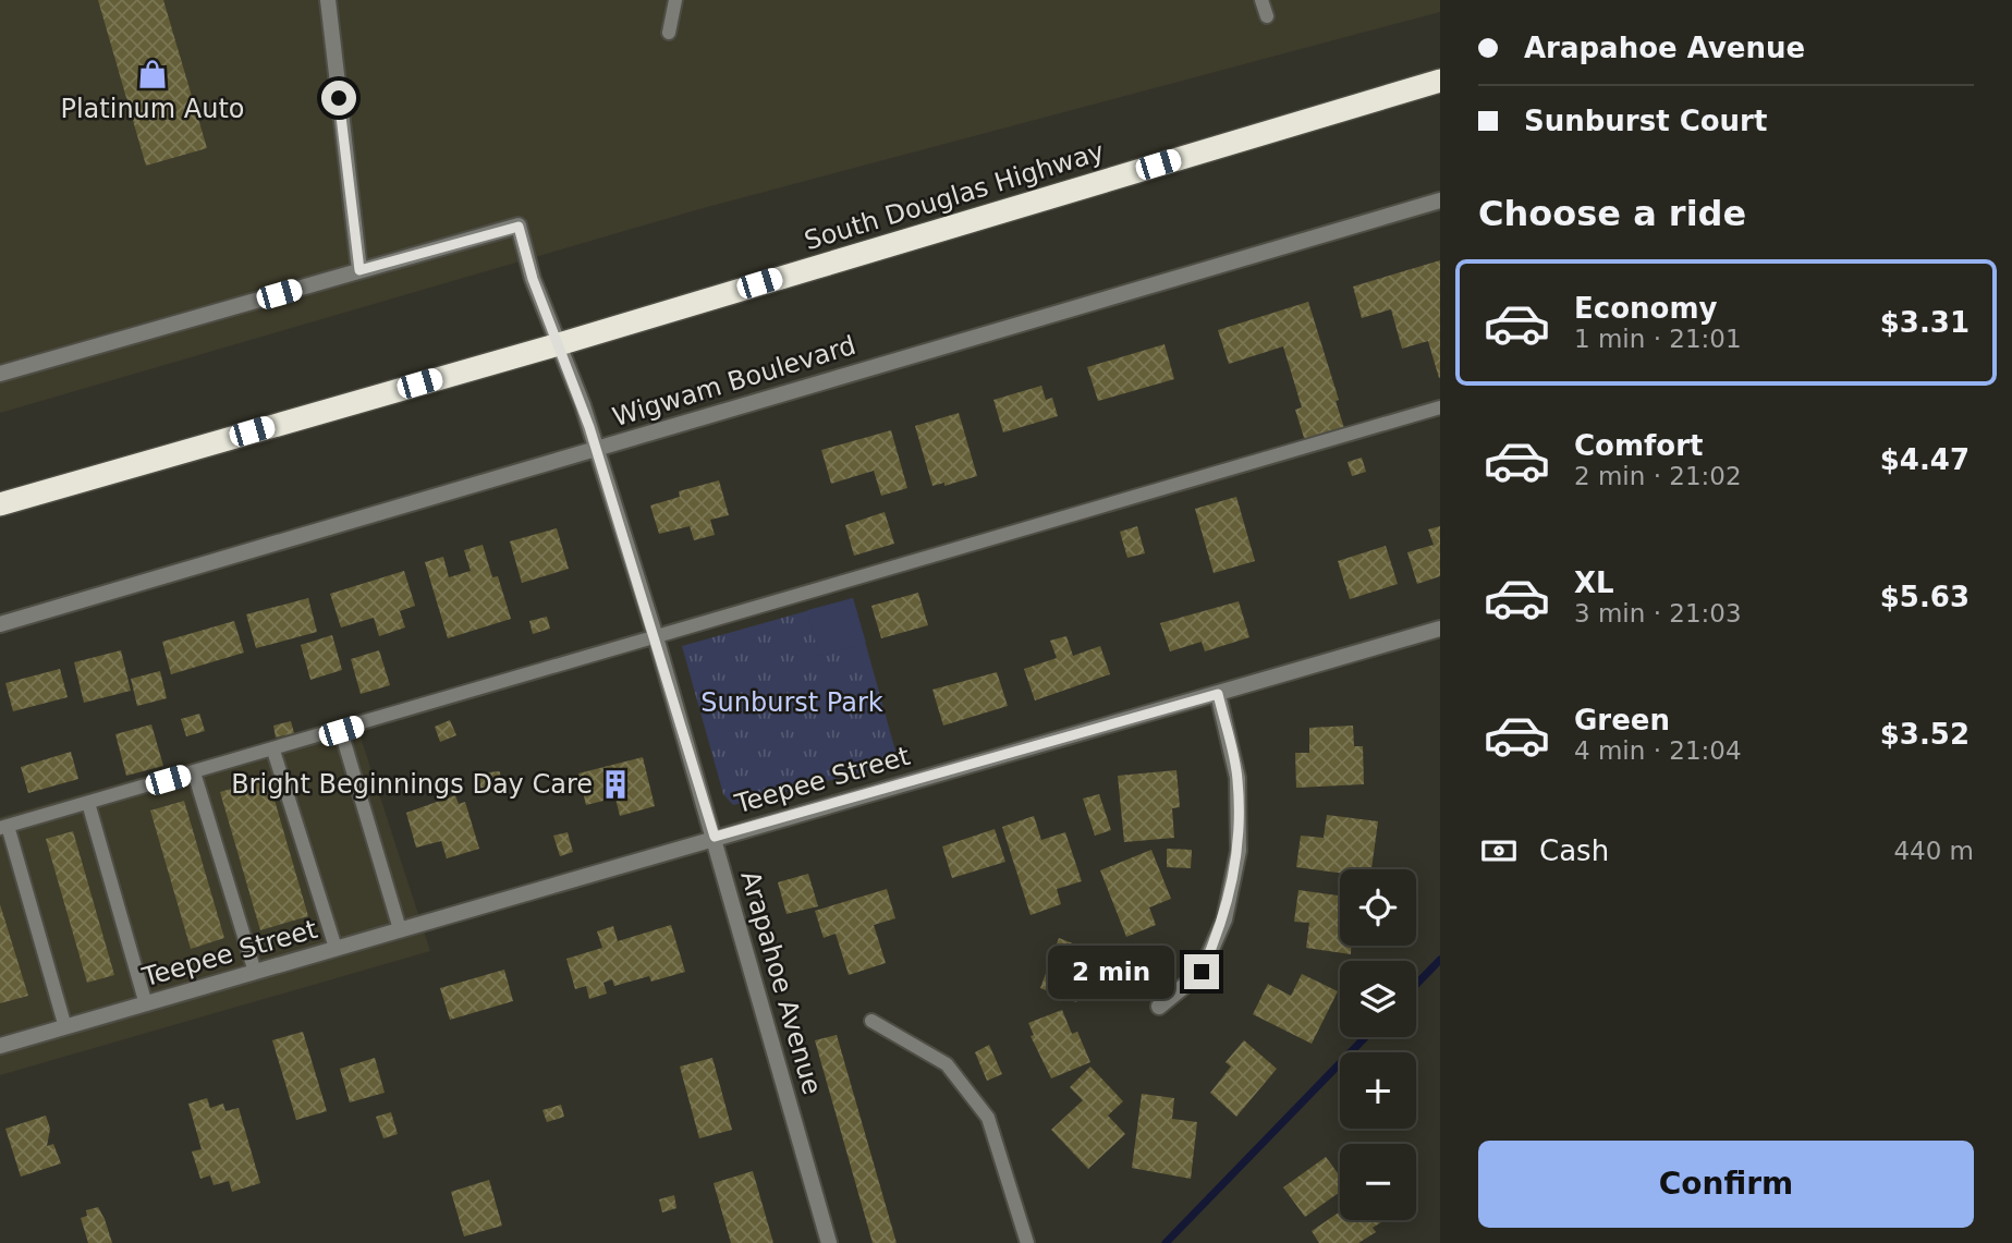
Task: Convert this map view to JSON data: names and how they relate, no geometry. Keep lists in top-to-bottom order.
{
  "streets": {
    "highway": ["South Douglas Highway"],
    "street": ["Wigwam Boulevard", "Teepee Street", "Arapahoe Avenue"]
  },
  "crossings": [
    ["South Douglas Highway", "Arapahoe Avenue"],
    ["Wigwam Boulevard", "Arapahoe Avenue"],
    ["Teepee Street", "Arapahoe Avenue"]
  ],
  "parks": ["Sunburst Park"],
  "places": {
    "shop": ["Platinum Auto"],
    "building": ["Bright Beginnings Day Care"]
  },
  "page": {
    "banner": ["Arapahoe Avenue", "Sunburst Court"],
    "heading": "Choose a ride",
    "list": [
      {
        "name": "Economy",
        "note": "1 min · 21:01",
        "value": "$3.31"
      },
      {
        "name": "Comfort",
        "note": "2 min · 21:02",
        "value": "$4.47"
      },
      {
        "name": "XL",
        "note": "3 min · 21:03",
        "value": "$5.63"
      },
      {
        "name": "Green",
        "note": "4 min · 21:04",
        "value": "$3.52"
      }
    ],
    "pay": ["Cash", "440 m"],
    "map_buttons": ["+", "−"],
    "bubble": "2 min",
    "buttons": "Confirm"
  }
}
